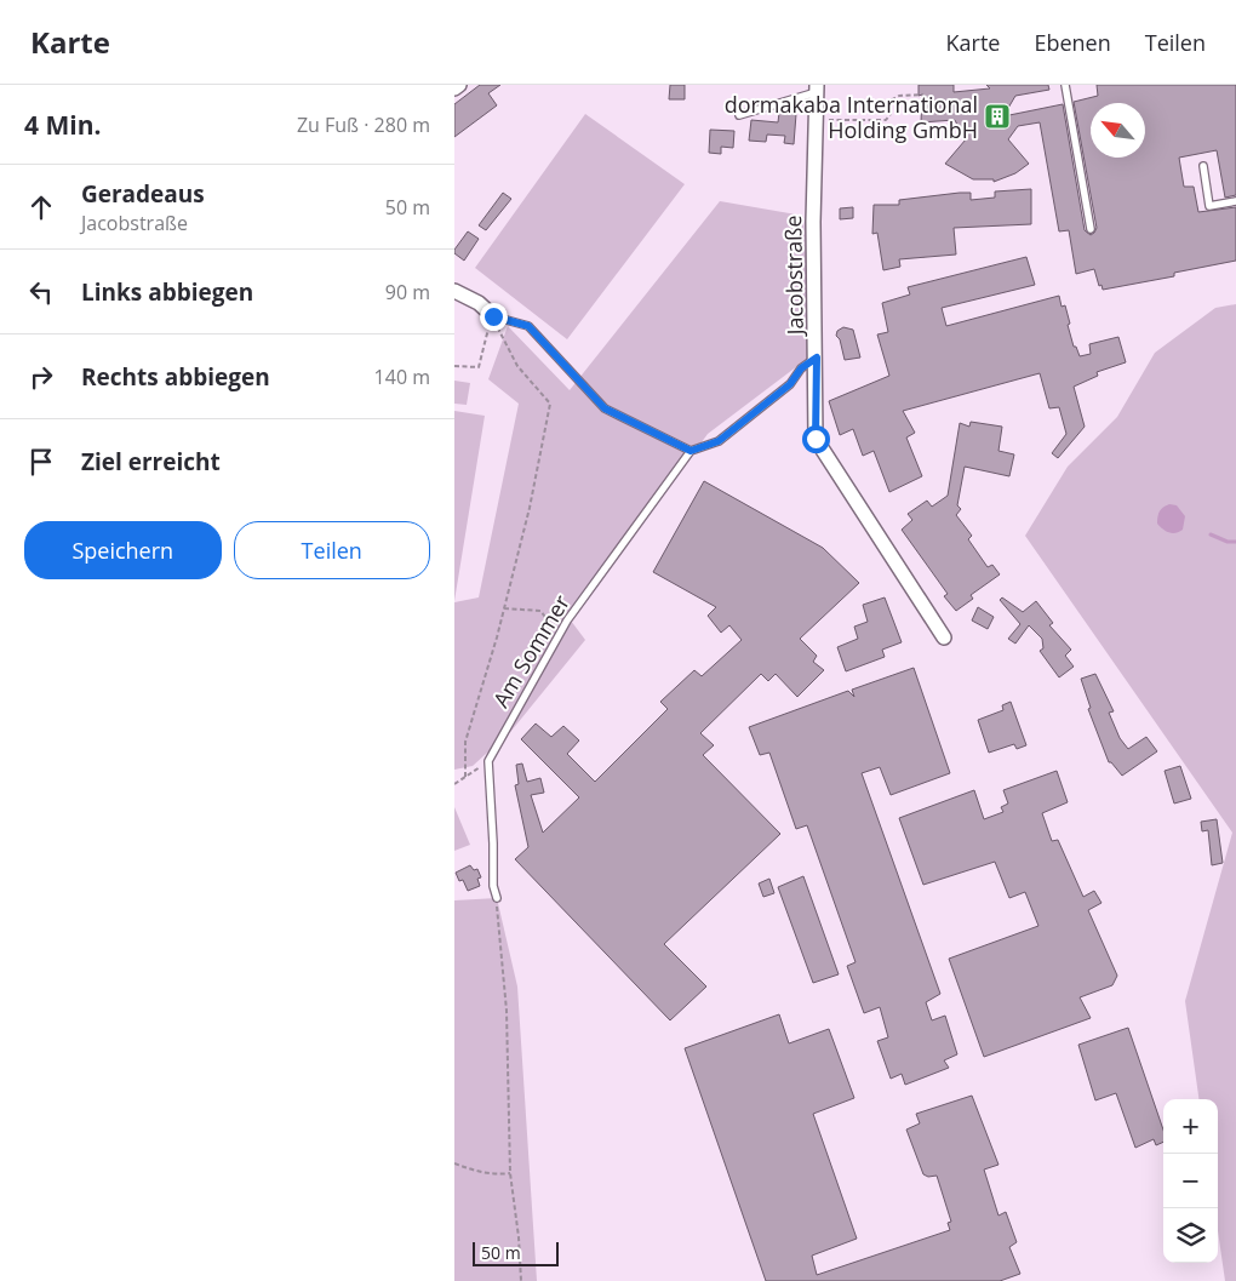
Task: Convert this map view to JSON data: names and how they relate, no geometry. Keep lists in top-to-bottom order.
{
  "streets": {
    "street": ["Jacobstraße"],
    "lane": ["Am Sommer"]
  },
  "places": {
    "building": ["dormakaba International Holding GmbH"]
  },
  "scale_bar": "50 m",
  "north": "top left",
  "page": {
    "header": "Karte",
    "nav": ["Karte", "Ebenen", "Teilen"],
    "heading": ["4 Min.", "Zu Fuß · 280 m"],
    "list": [
      ["Geradeaus", "Jacobstraße", "50 m"],
      ["Links abbiegen", "90 m"],
      ["Rechts abbiegen", "140 m"],
      "Ziel erreicht"
    ],
    "buttons": ["Speichern", "Teilen"],
    "map_buttons": ["+", "−"],
    "scale": "50 m"
  }
}
